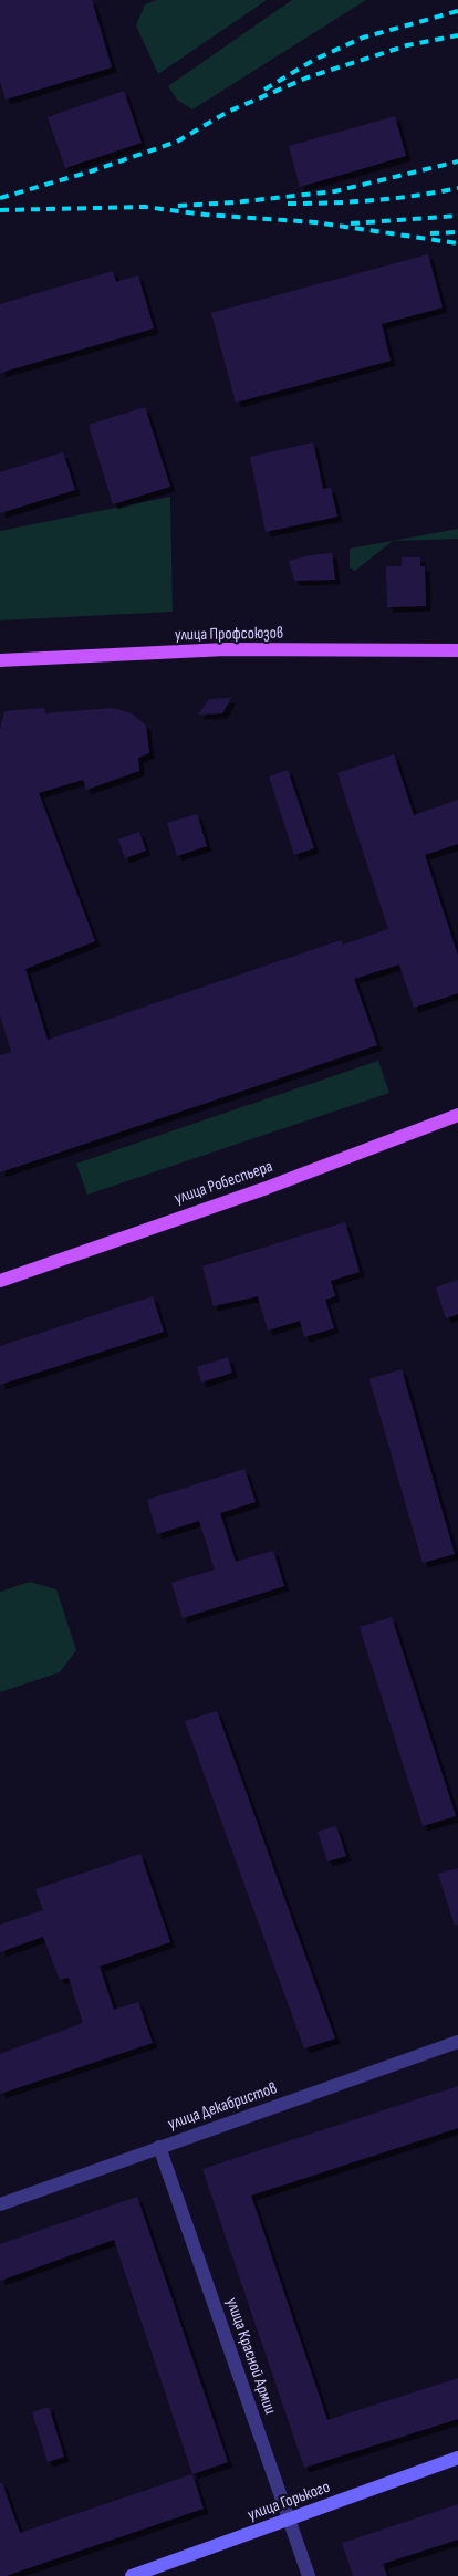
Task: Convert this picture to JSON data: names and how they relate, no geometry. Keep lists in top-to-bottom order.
{
  "streets": {
    "main road": ["улица Профсоюзов", "улица Робеспьера", "улица Горького"],
    "street": ["улица Декабристов", "улица Красной Армии"]
  },
  "crossings": [
    ["улица Декабристов", "улица Красной Армии"],
    ["улица Красной Армии", "улица Горького"]
  ]
}
